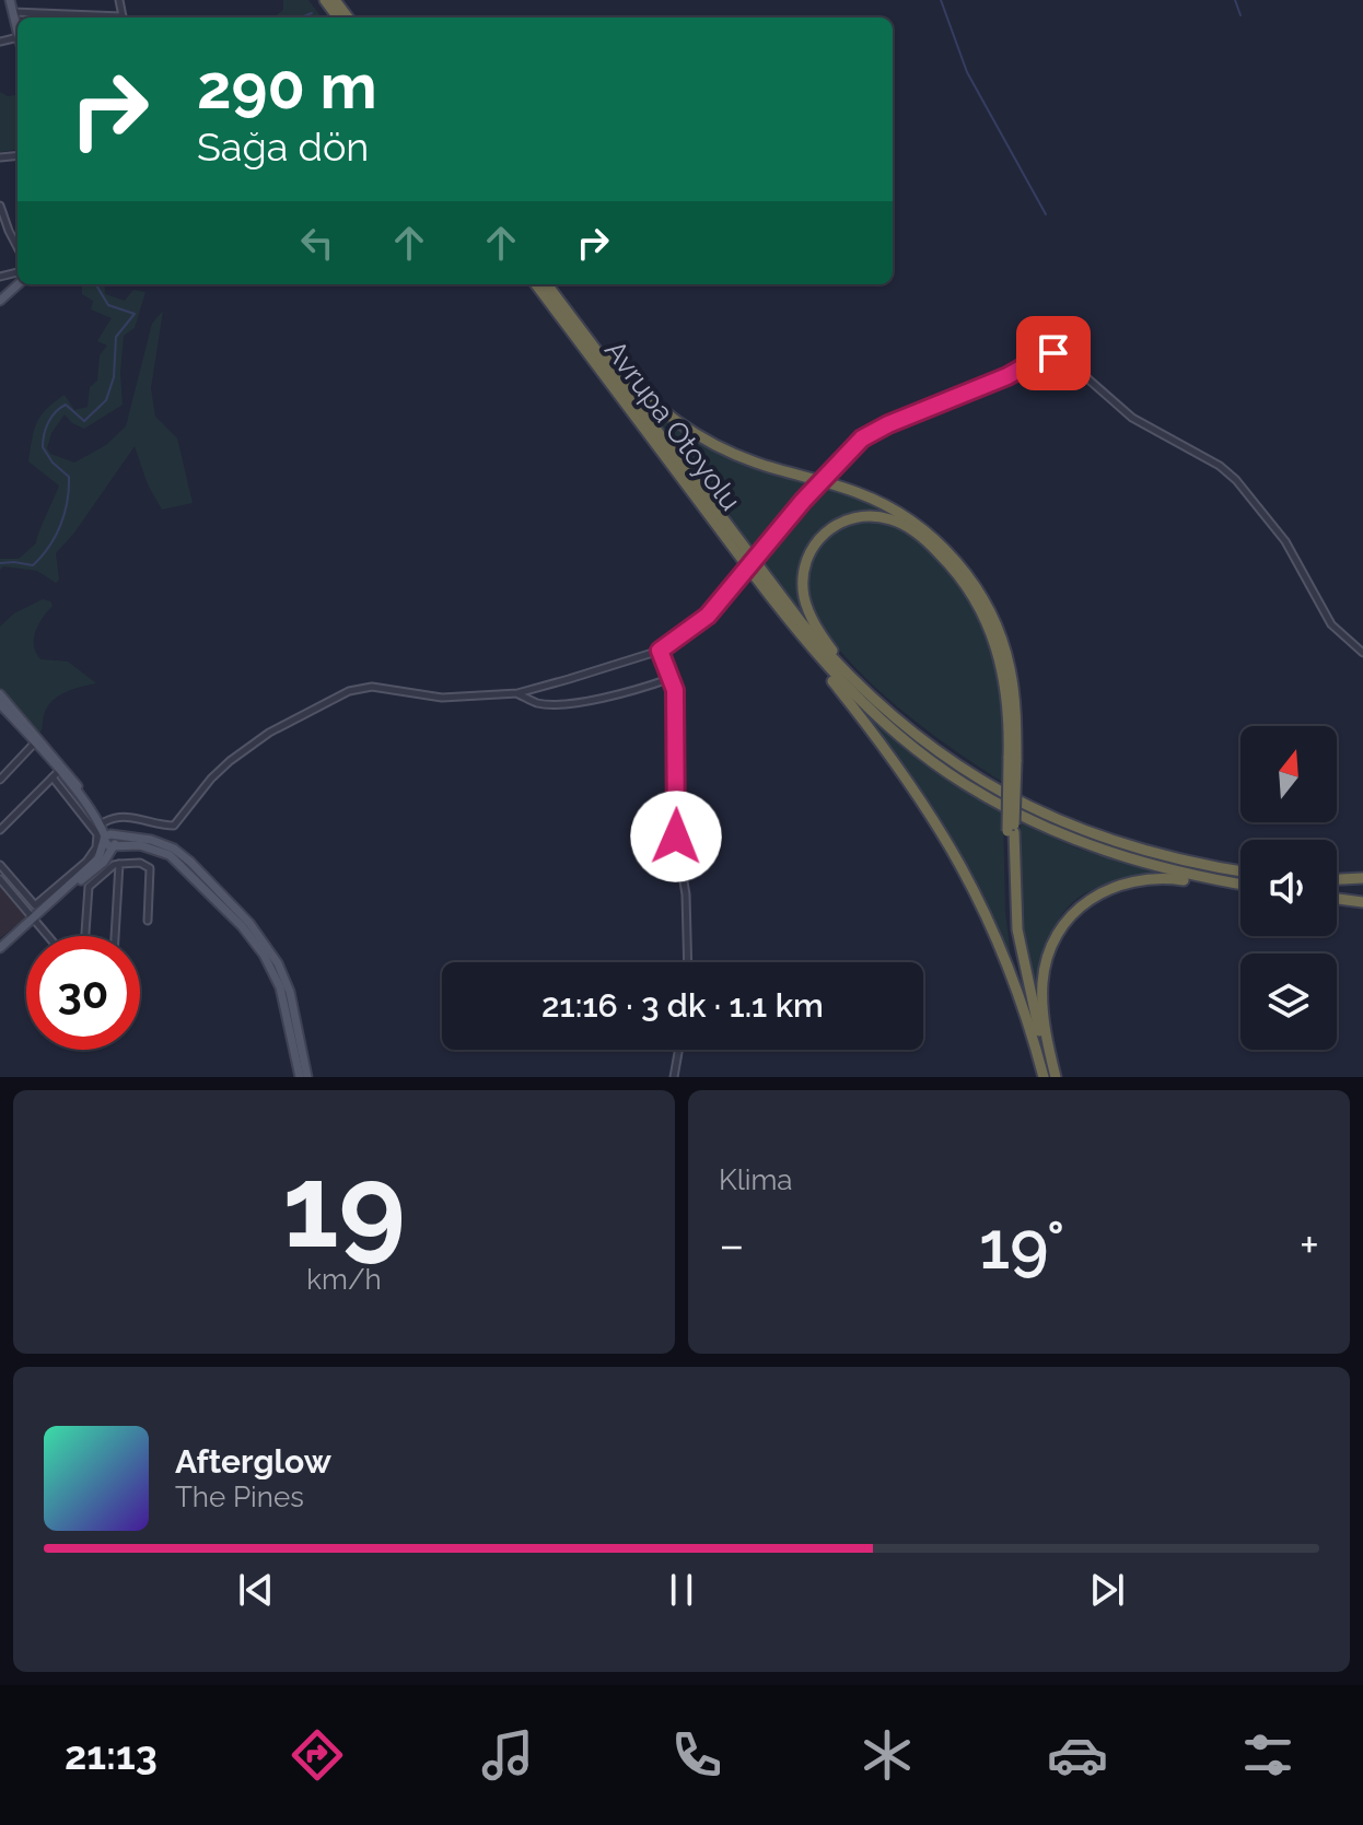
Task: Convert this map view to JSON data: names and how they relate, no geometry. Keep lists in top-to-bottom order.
{
  "streets": {
    "highway": ["Avrupa Otoyolu"]
  },
  "north": "top",
  "page": {
    "turn": ["290 m", "Sağa dön"],
    "limit": "30",
    "trip": "21:16 · 3 dk · 1.1 km",
    "tile": [
      ["19", "km/h"],
      "Klima"
    ],
    "heat": ["−", "19°", "+"],
    "song": ["Afterglow", "The Pines"],
    "tabs": "21:13"
  }
}
